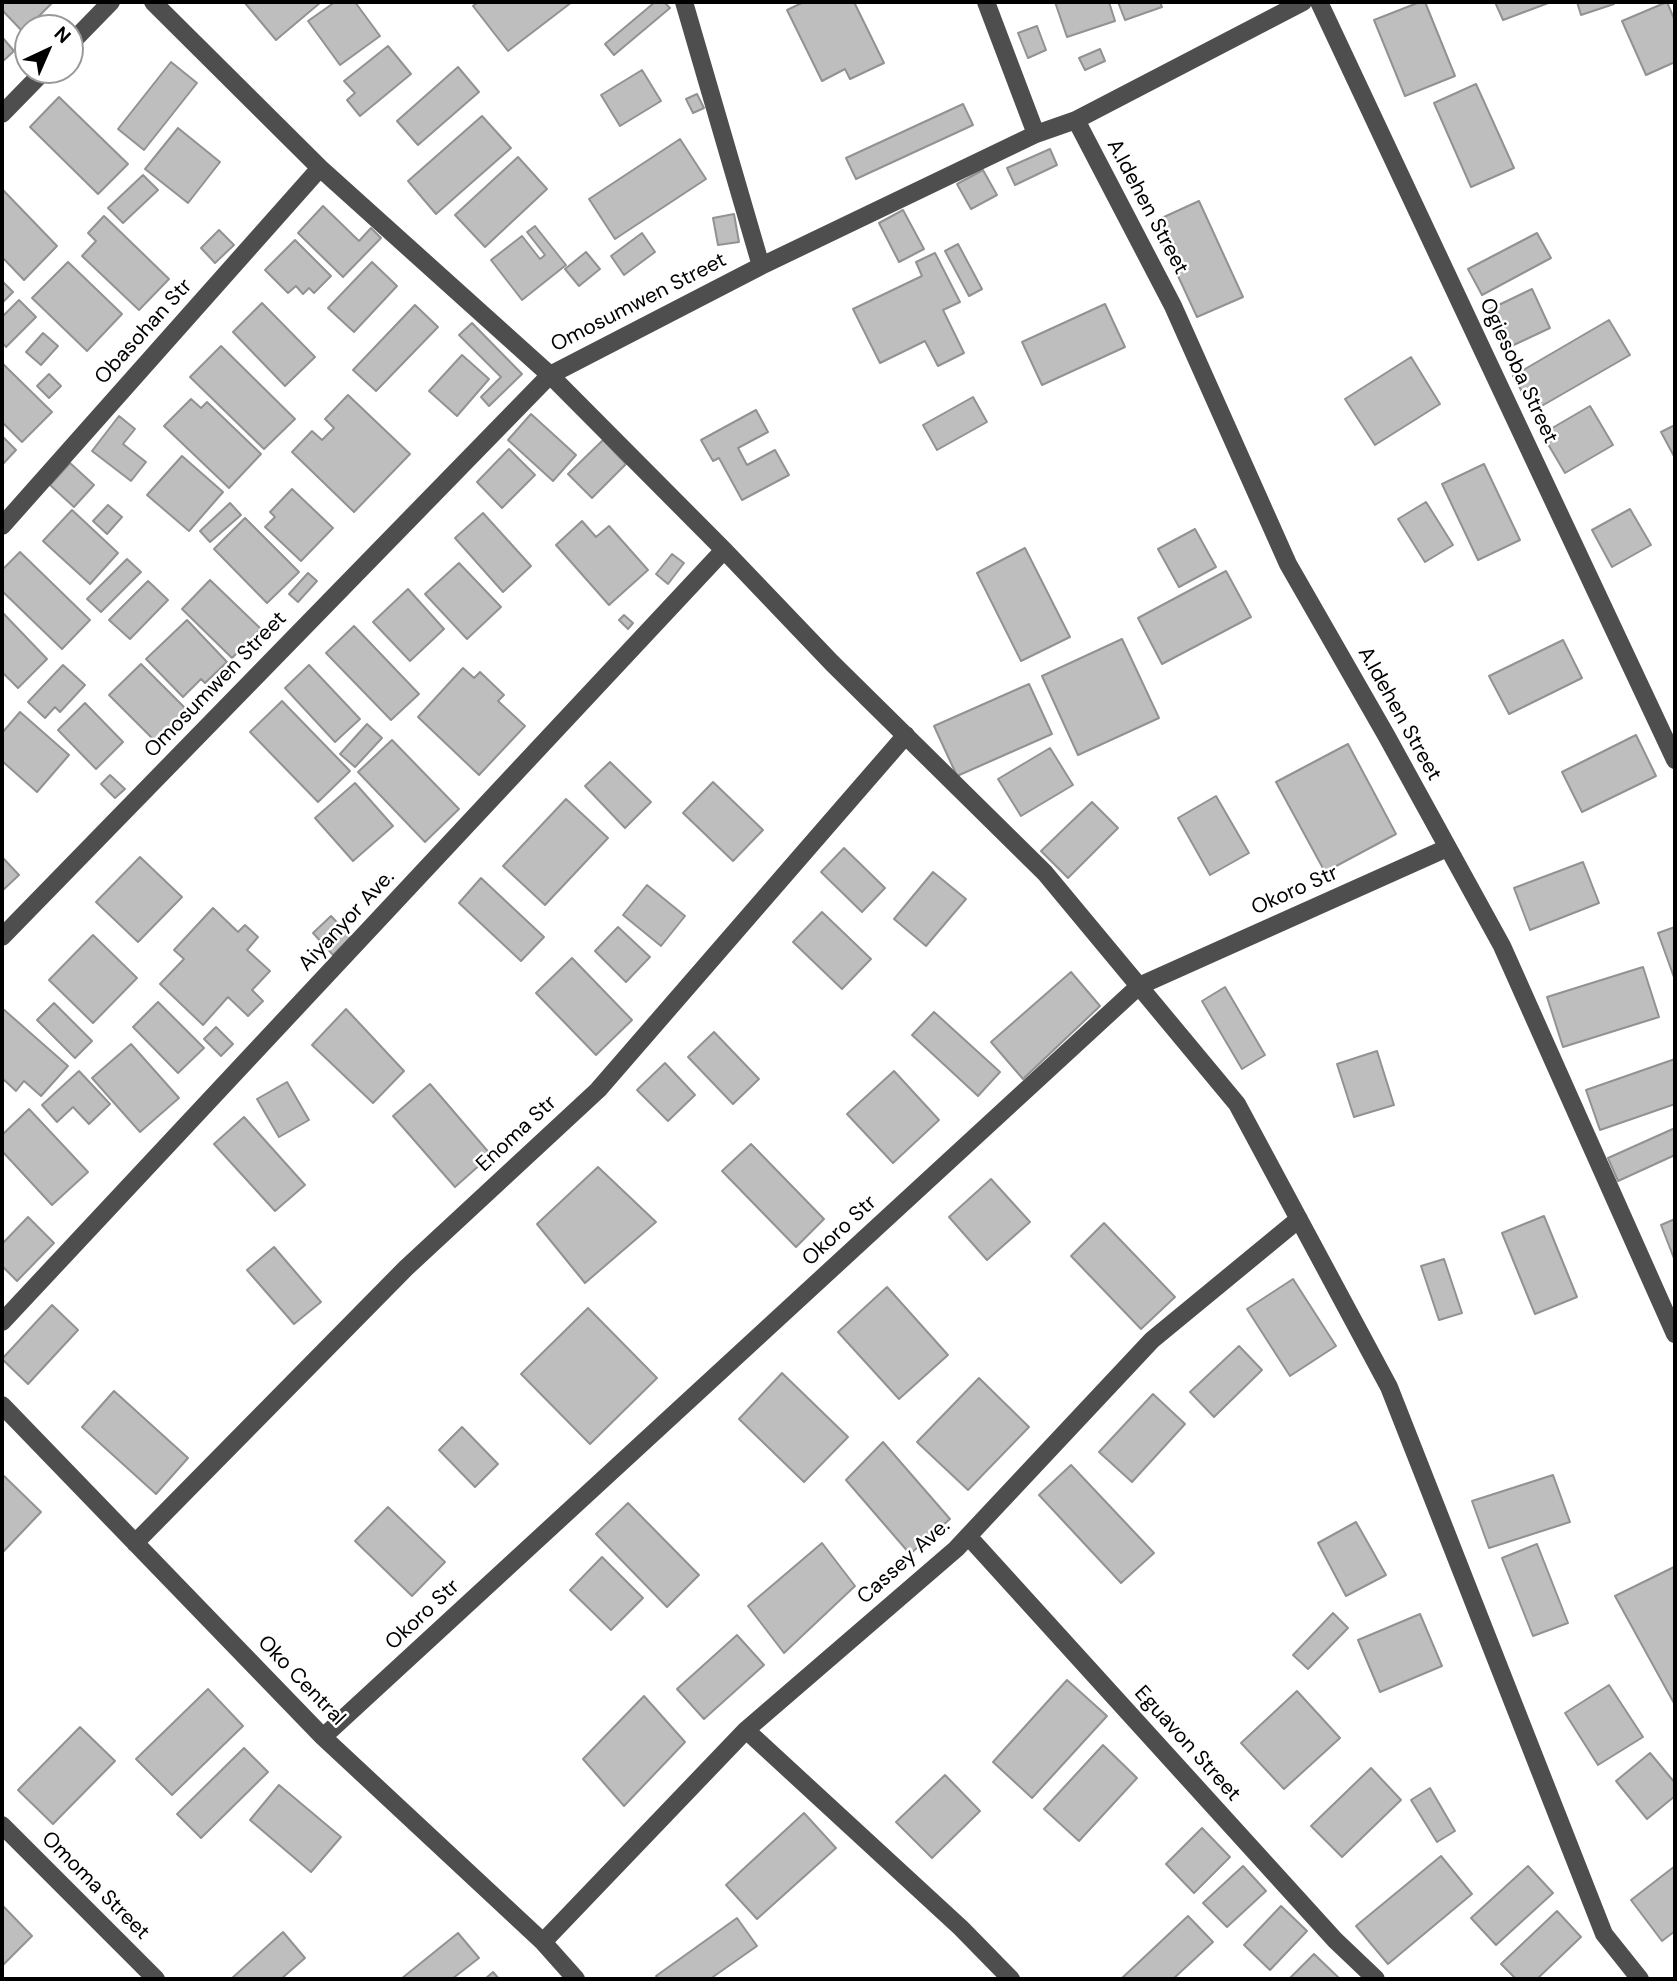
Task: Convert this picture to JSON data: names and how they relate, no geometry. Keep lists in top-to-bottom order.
{
  "streets": {
    "street": [
      "A.Idehen Street",
      "Omosumwen Street",
      "Obasohan Str",
      "Ogiesoba Street",
      "Okoro Str",
      "Aiyanyor Ave.",
      "Enoma Str",
      "Cassey Ave.",
      "Oko Central",
      "Eguavon Street",
      "Omoma Street"
    ]
  },
  "crossings": [
    ["A.Idehen Street", "Omosumwen Street"],
    ["A.Idehen Street", "Okoro Str"],
    ["Okoro Str", "Oko Central"],
    ["Enoma Str", "Oko Central"],
    ["Cassey Ave.", "Oko Central"],
    ["Cassey Ave.", "Eguavon Street"]
  ],
  "north": "top right"
}
